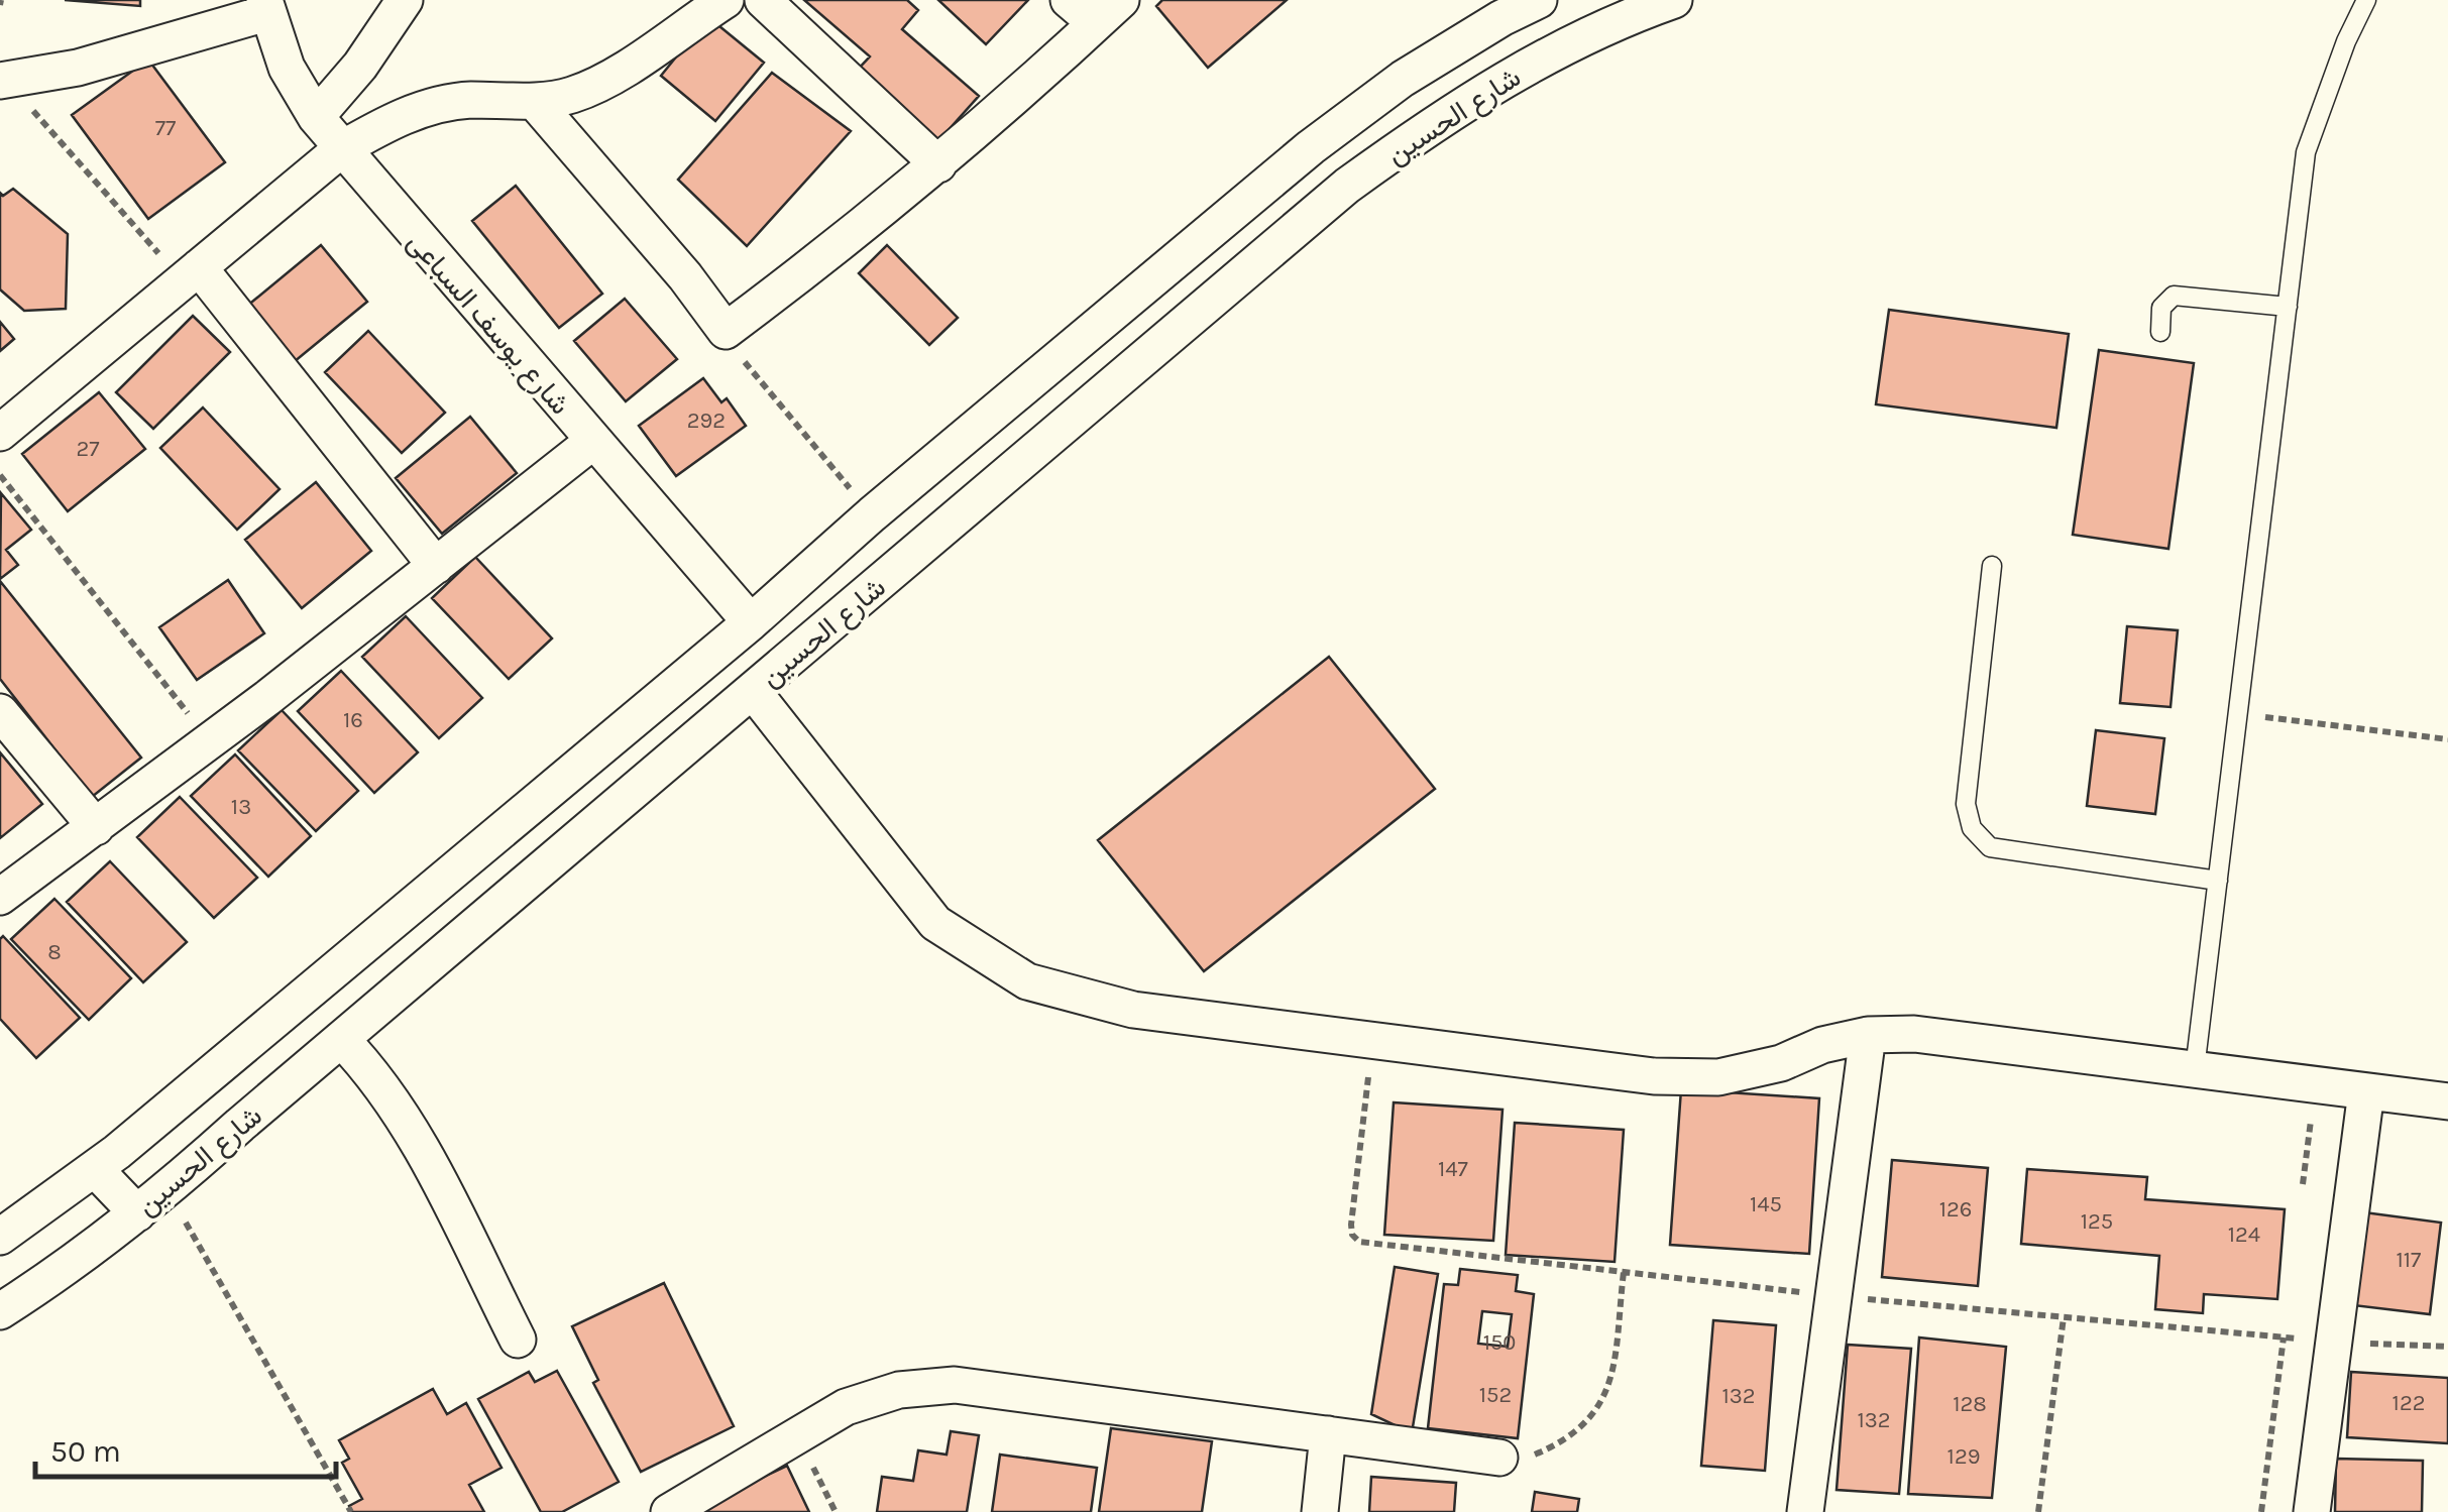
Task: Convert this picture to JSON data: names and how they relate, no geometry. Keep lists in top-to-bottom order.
{
  "streets": {
    "street": ["شارع الحسين", "شارع يوسف السباعى"]
  },
  "crossings": [
    ["شارع الحسين", "شارع يوسف السباعى"]
  ],
  "house_numbers": [
    "77",
    "292",
    "27",
    "16",
    "13",
    "8",
    "147",
    "145",
    "126",
    "125",
    "124",
    "117",
    "150",
    "152",
    "132",
    "122",
    "128",
    "132",
    "129"
  ],
  "scale_bar": "50 m"
}
